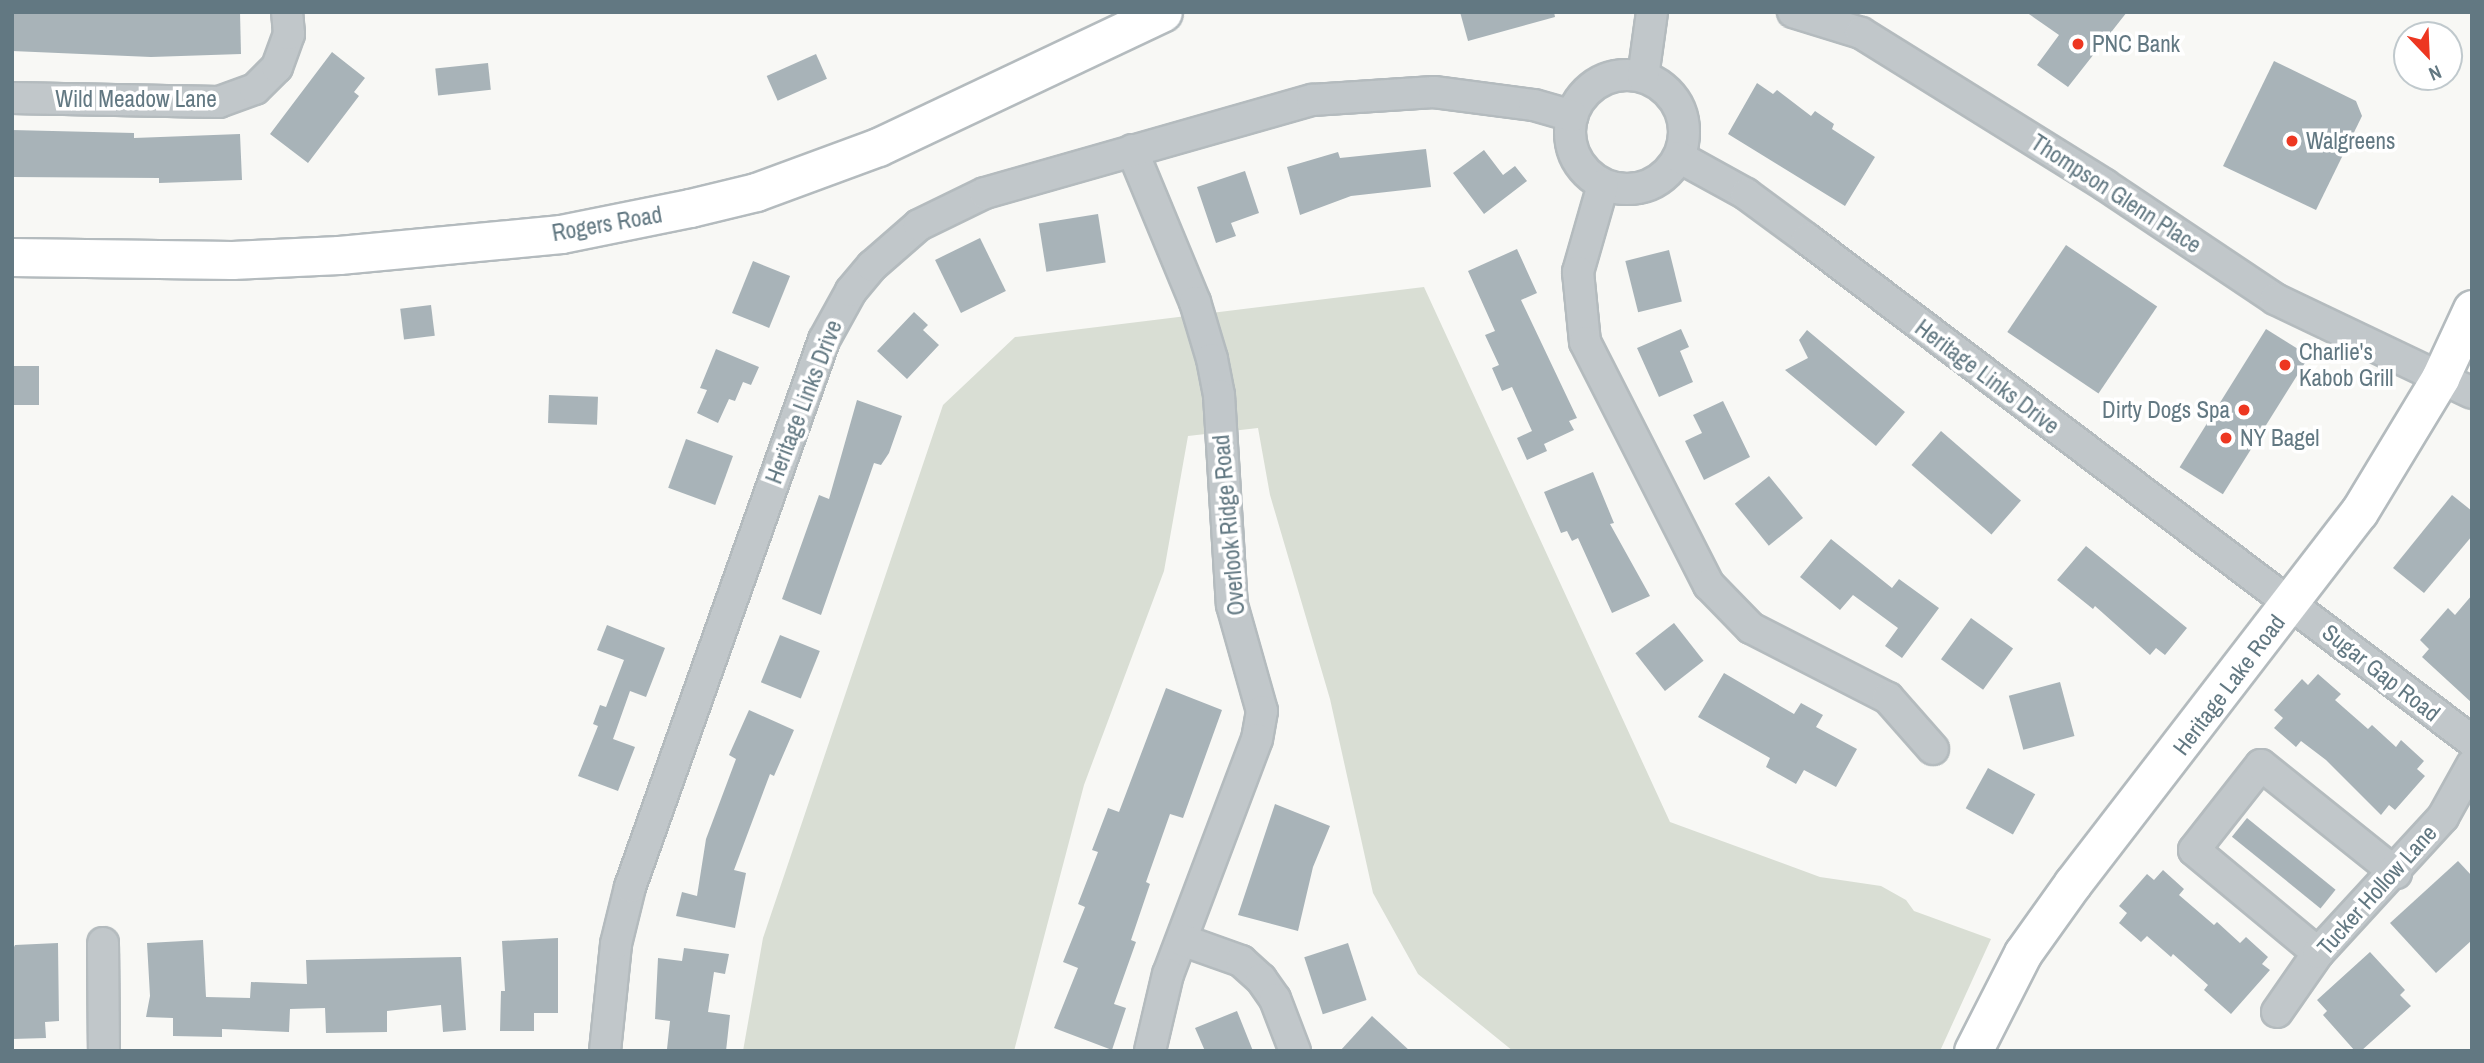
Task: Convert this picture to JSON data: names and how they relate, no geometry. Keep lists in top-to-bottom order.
{
  "streets": {
    "main road": ["Rogers Road", "Heritage Lake Road"],
    "street": [
      "Wild Meadow Lane",
      "Thompson Glenn Place",
      "Heritage Links Drive",
      "Overlook Ridge Road",
      "Sugar Gap Road",
      "Tucker Hollow Lane"
    ]
  },
  "crossings": [
    ["Thompson Glenn Place", "Heritage Lake Road"],
    ["Heritage Links Drive", "Overlook Ridge Road"],
    ["Heritage Links Drive", "Sugar Gap Road"],
    ["Heritage Links Drive", "Heritage Lake Road"],
    ["Sugar Gap Road", "Heritage Lake Road"]
  ],
  "places": [
    "PNC Bank",
    "Walgreens",
    "Charlie's Kabob Grill",
    "Dirty Dogs Spa",
    "NY Bagel"
  ],
  "north": "bottom right"
}
